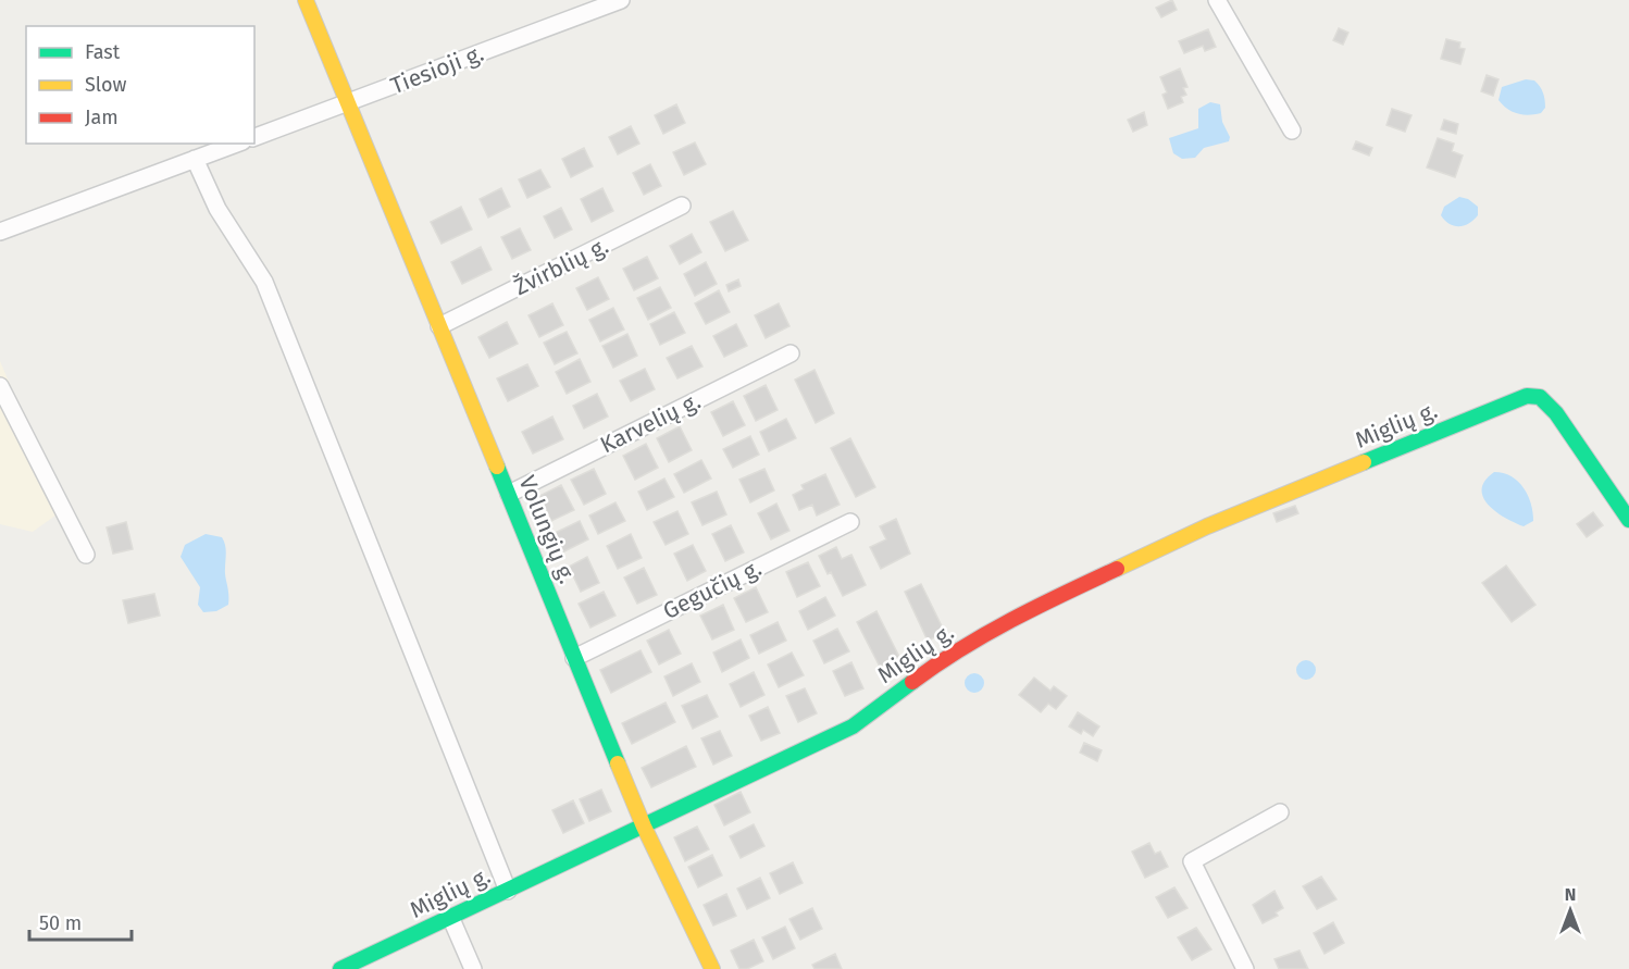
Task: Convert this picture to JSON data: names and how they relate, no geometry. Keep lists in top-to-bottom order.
{
  "streets": {
    "street": [
      "Tiesioji g.",
      "Žvirblių g.",
      "Karvelių g.",
      "Miglių g.",
      "Volungių g.",
      "Gegučių g."
    ]
  },
  "crossings": [
    ["Tiesioji g.", "Volungių g."],
    ["Žvirblių g.", "Volungių g."],
    ["Karvelių g.", "Volungių g."],
    ["Miglių g.", "Volungių g."],
    ["Volungių g.", "Gegučių g."]
  ],
  "legend": ["Fast", "Slow", "Jam"],
  "scale_bar": "50 m",
  "north": "top"
}
